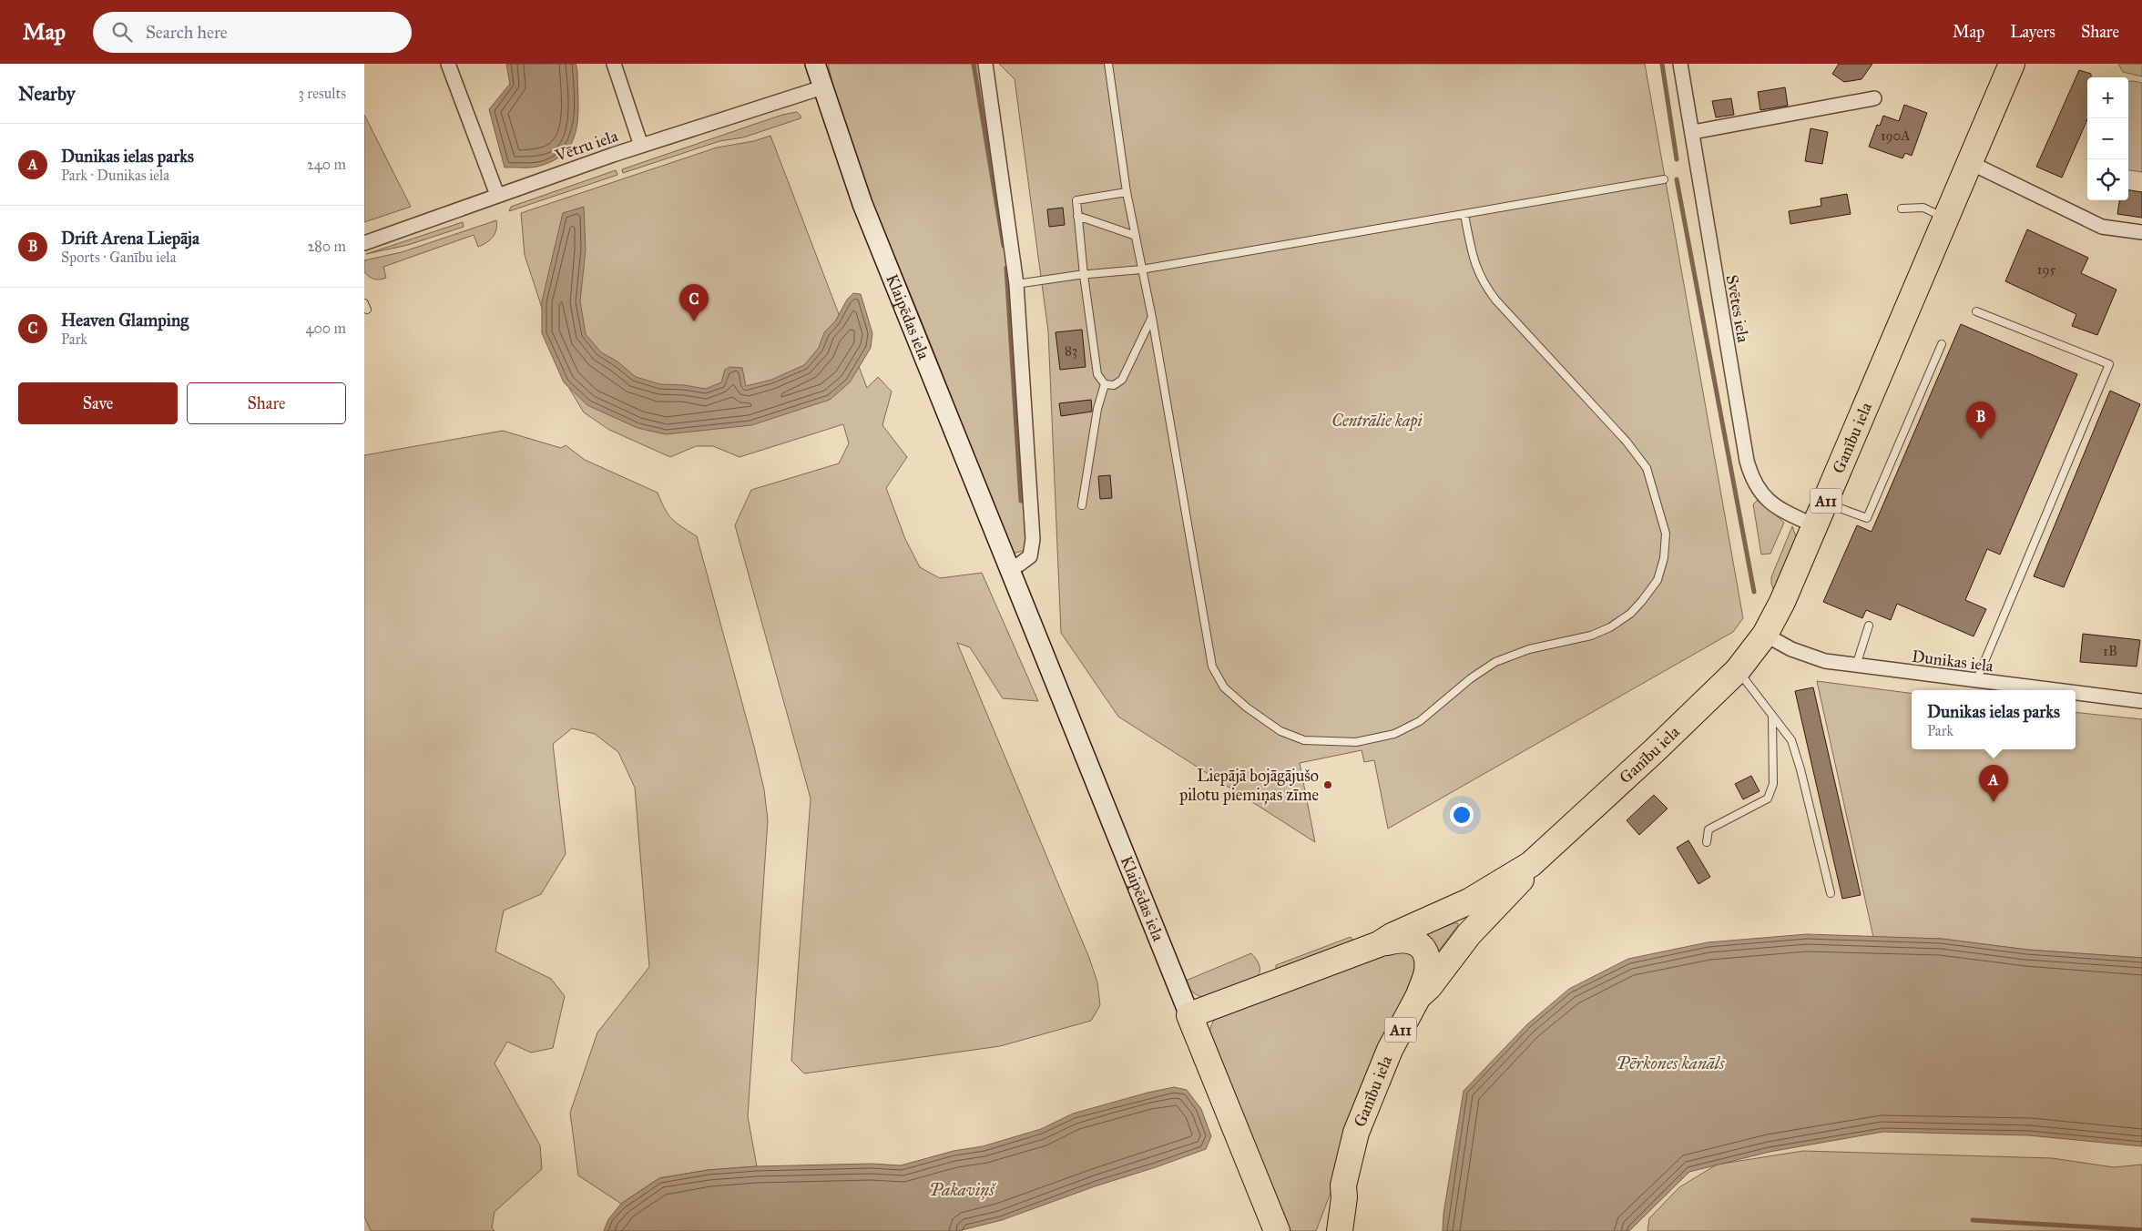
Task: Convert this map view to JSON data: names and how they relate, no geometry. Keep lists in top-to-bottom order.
{
  "streets": {
    "highway": ["Klaipēdas iela", "Ganību iela", "A11"],
    "street": ["Vētru iela", "Svētes iela", "Dunikas iela"]
  },
  "crossings": [
    ["Vētru iela", "Klaipēdas iela"],
    ["Svētes iela", "Ganību iela"],
    ["Klaipēdas iela", "Ganību iela"],
    ["Ganību iela", "Dunikas iela"]
  ],
  "water": ["Pērkones kanāls", "Pakaviņš"],
  "parks": ["Centrālie kapi"],
  "places": ["Liepājā bojāgājušo pilotu piemiņas zīme"],
  "house_numbers": [
    "190A",
    "195",
    "83",
    "1B"
  ],
  "page": {
    "header": "Map",
    "search": "Search here",
    "nav": ["Map", "Layers", "Share"],
    "heading": ["Nearby", "3 results"],
    "map_buttons": ["+", "−"],
    "list": [
      {
        "mark": "A",
        "name": "Dunikas ielas parks",
        "note": "Park · Dunikas iela",
        "value": "240 m"
      },
      {
        "mark": "B",
        "name": "Drift Arena Liepāja",
        "note": "Sports · Ganību iela",
        "value": "280 m"
      },
      {
        "mark": "C",
        "name": "Heaven Glamping",
        "note": "Park",
        "value": "400 m"
      }
    ],
    "pins": ["C", "B", "A"],
    "buttons": ["Save", "Share"],
    "popup": ["Dunikas ielas parks", "Park"]
  }
}
